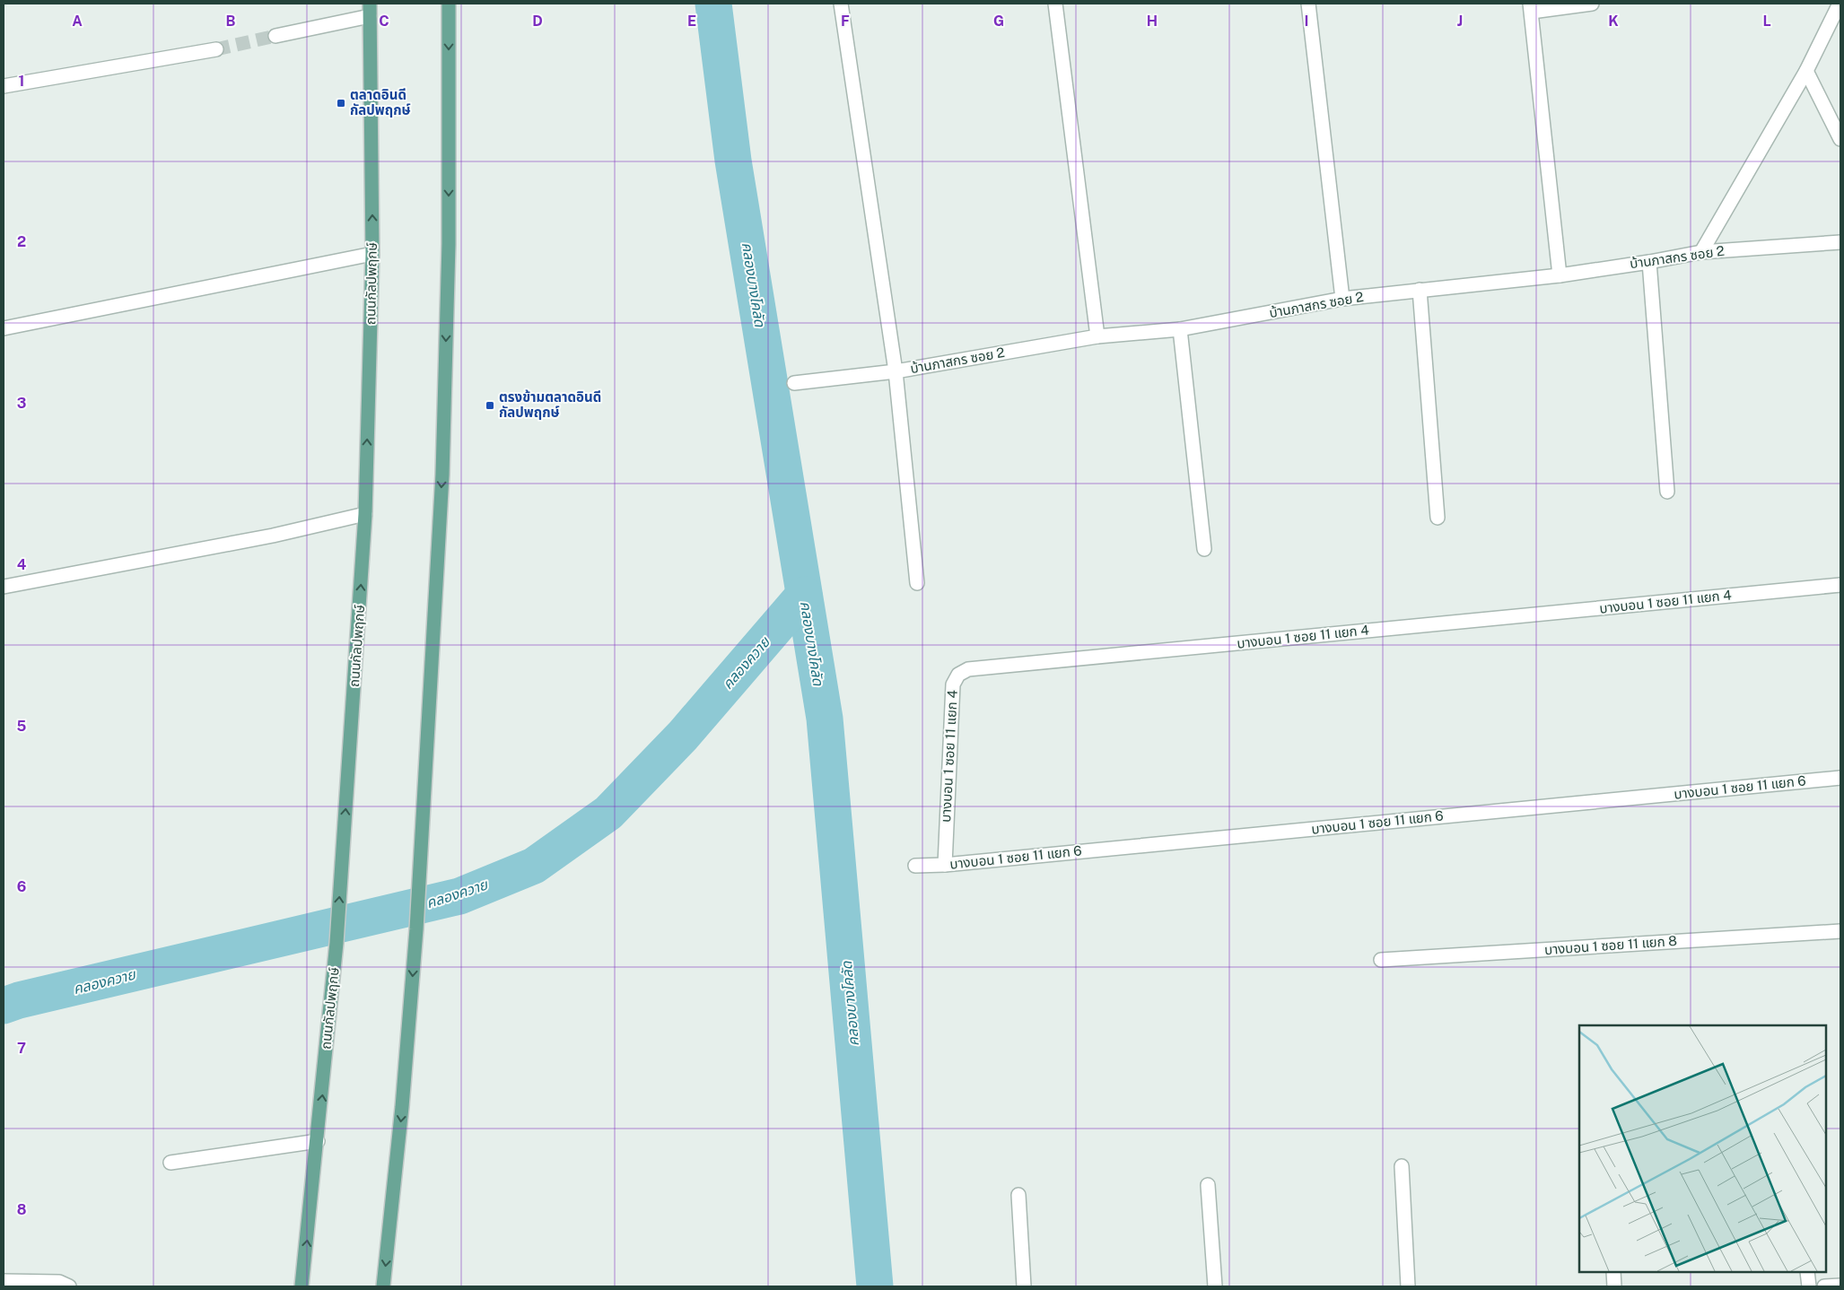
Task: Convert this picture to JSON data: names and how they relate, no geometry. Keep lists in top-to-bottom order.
{
  "streets": {
    "main road": ["ถนนกัลปพฤกษ์"],
    "street": [
      "บ้านภาสกร ซอย 2",
      "บางบอน 1 ซอย 11 แยก 4",
      "บางบอน 1 ซอย 11 แยก 6",
      "บางบอน 1 ซอย 11 แยก 8"
    ]
  },
  "crossings": [
    ["บางบอน 1 ซอย 11 แยก 4", "บางบอน 1 ซอย 11 แยก 6"]
  ],
  "water": ["คลองบางโคลัด", "คลองควาย"],
  "places": {
    "transit": ["ตลาดอินดี กัลปพฤกษ์", "ตรงข้ามตลาดอินดี กัลปพฤกษ์"]
  },
  "grid": {
    "columns": [
      "A",
      "B",
      "C",
      "D",
      "E",
      "F",
      "G",
      "H",
      "I",
      "J",
      "K",
      "L"
    ],
    "rows": [
      "1",
      "2",
      "3",
      "4",
      "5",
      "6",
      "7",
      "8"
    ]
  }
}
